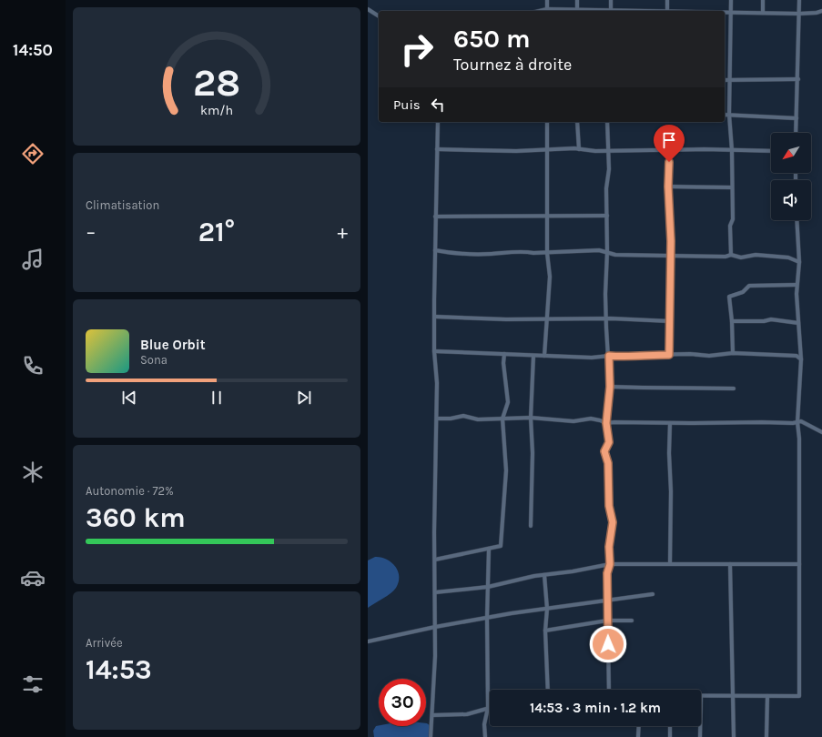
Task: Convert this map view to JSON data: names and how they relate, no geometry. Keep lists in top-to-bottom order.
{
  "north": "bottom left",
  "page": {
    "tabs": "14:50",
    "turn": ["650 m", "Tournez à droite"],
    "then": "Puis",
    "tile": [
      "Climatisation",
      ["Autonomie · 72%", "360 km"],
      ["Arrivée", "14:53"]
    ],
    "heat": ["−", "21°", "+"],
    "song": ["Blue Orbit", "Sona"],
    "limit": "30",
    "trip": "14:53 · 3 min · 1.2 km",
    "gauge": ["28", "km/h"]
  }
}
